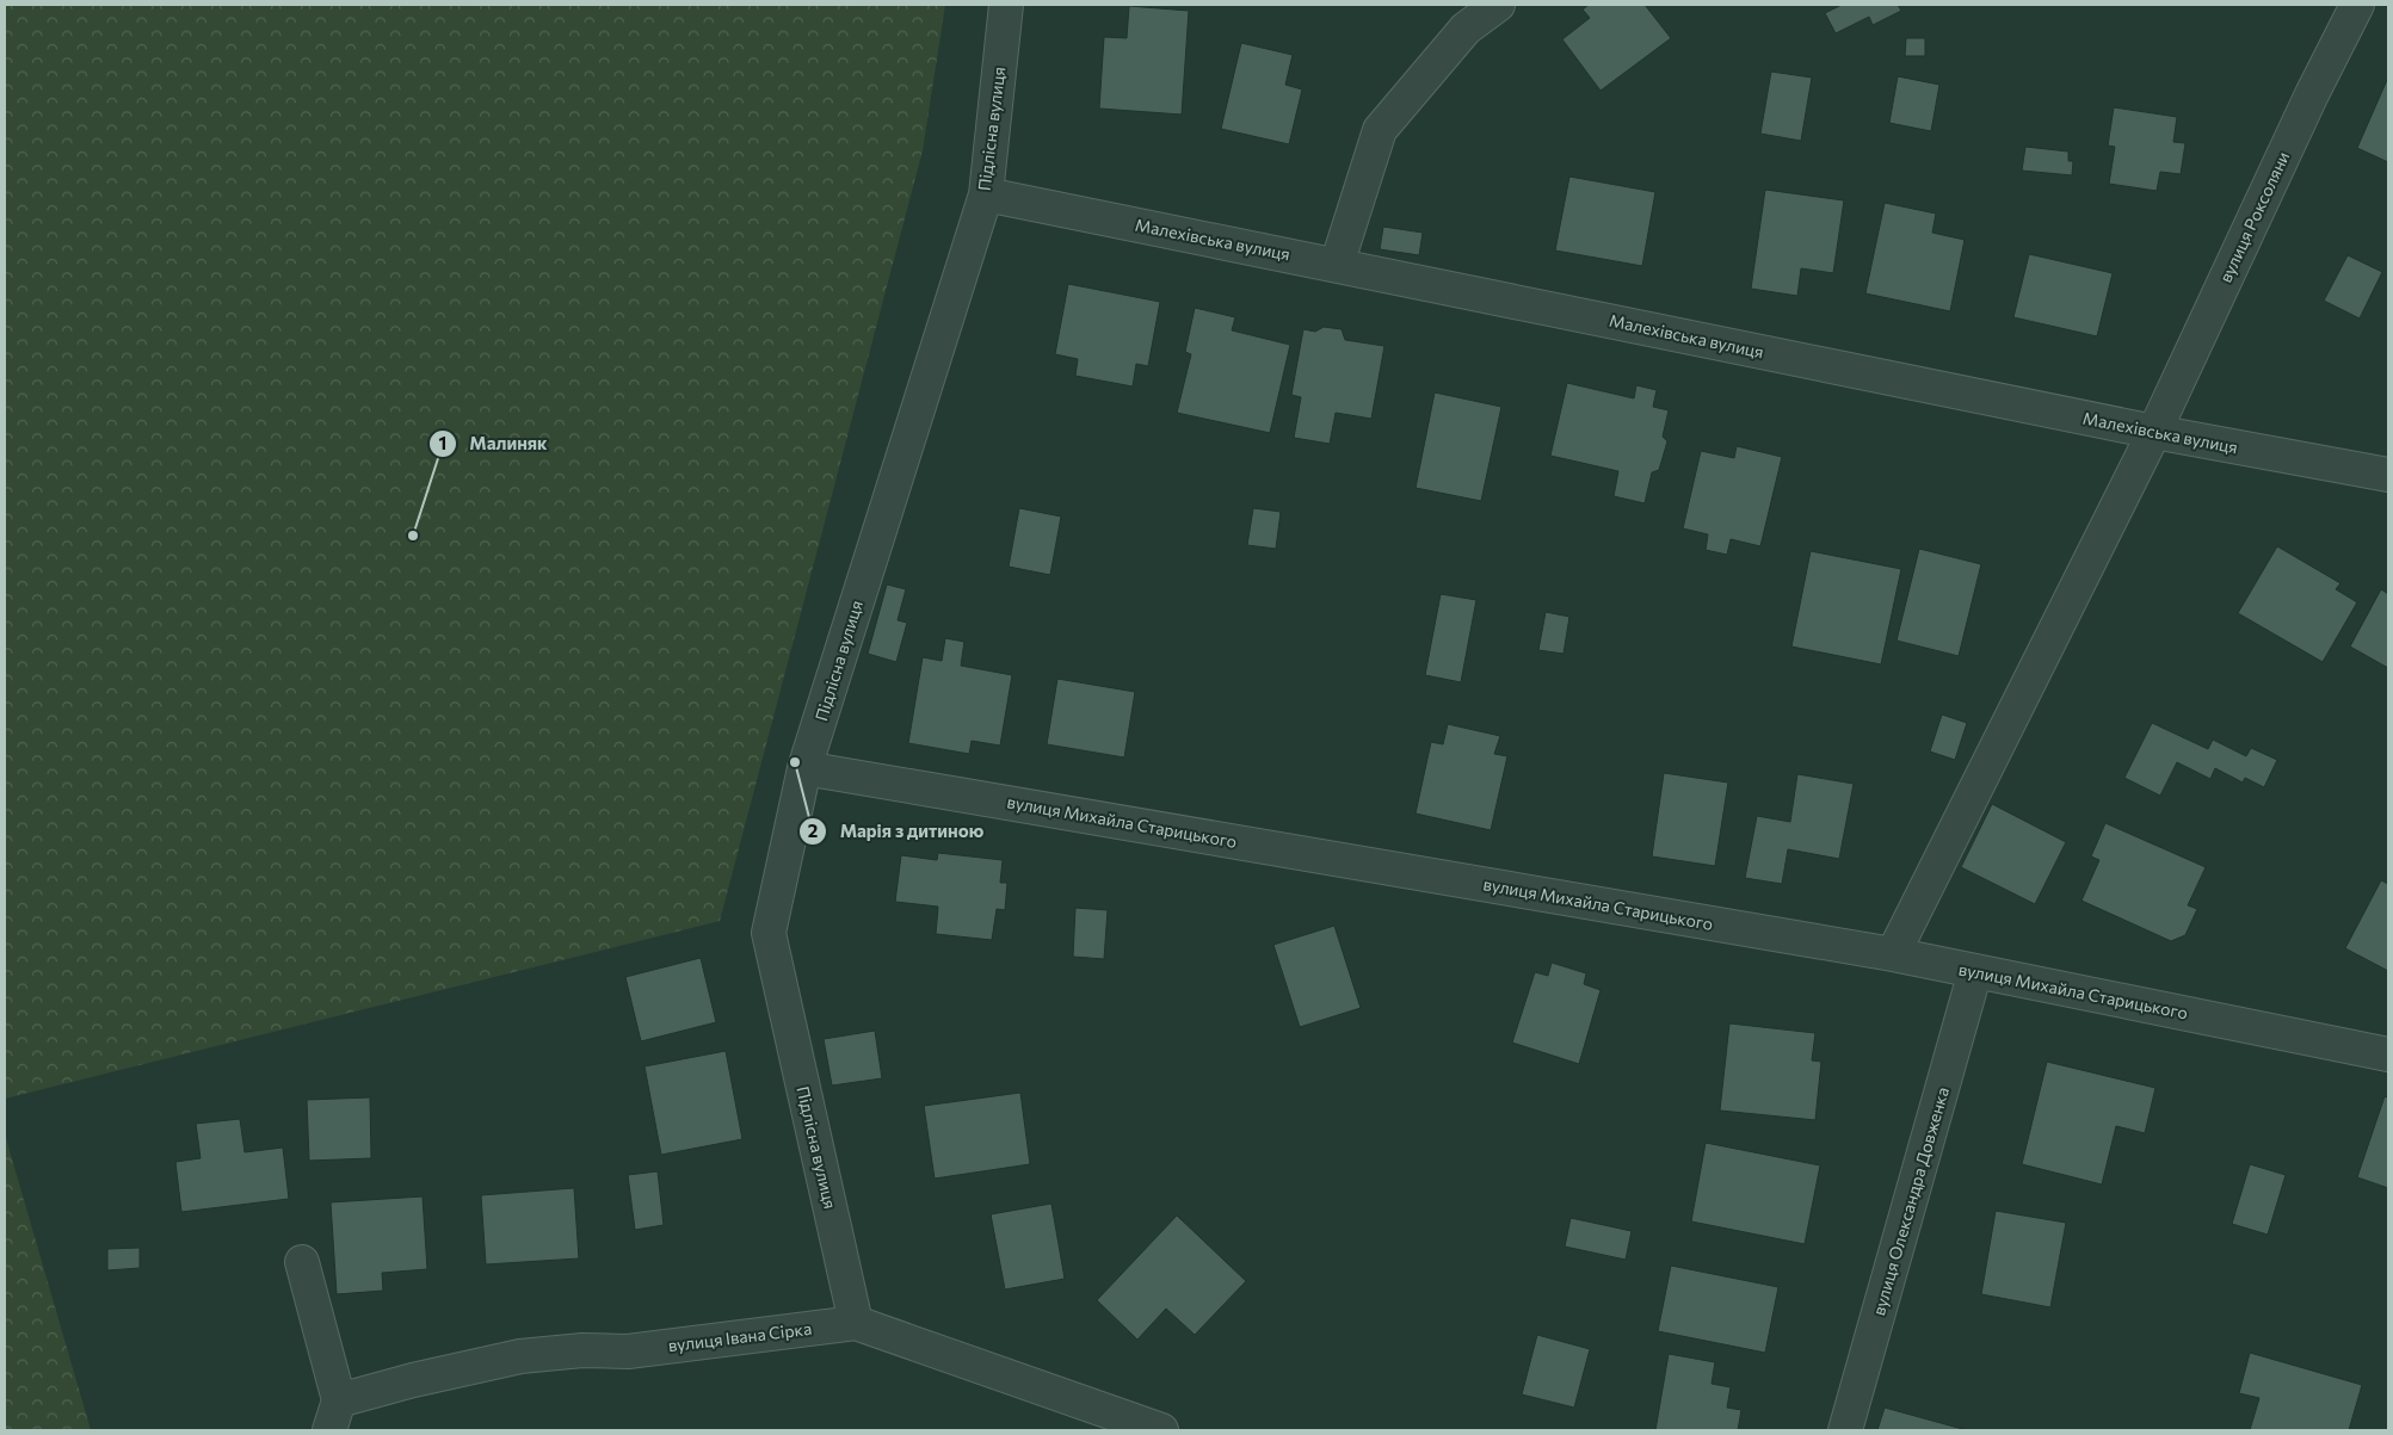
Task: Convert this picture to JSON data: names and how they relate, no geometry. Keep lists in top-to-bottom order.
{
  "streets": {
    "street": [
      "Підлісна вулиця",
      "вулиця Роксоляни",
      "Малехівська вулиця",
      "вулиця Михайла Старицького",
      "вулиця Олександра Довженка",
      "вулиця Івана Сірка"
    ]
  },
  "crossings": [
    ["Підлісна вулиця", "Малехівська вулиця"],
    ["Підлісна вулиця", "вулиця Михайла Старицького"],
    ["Підлісна вулиця", "вулиця Івана Сірка"],
    ["вулиця Роксоляни", "Малехівська вулиця"],
    ["вулиця Роксоляни", "вулиця Михайла Старицького"],
    ["вулиця Михайла Старицького", "вулиця Олександра Довженка"]
  ],
  "places": ["Малиняк", "Марія з дитиною"]
}
